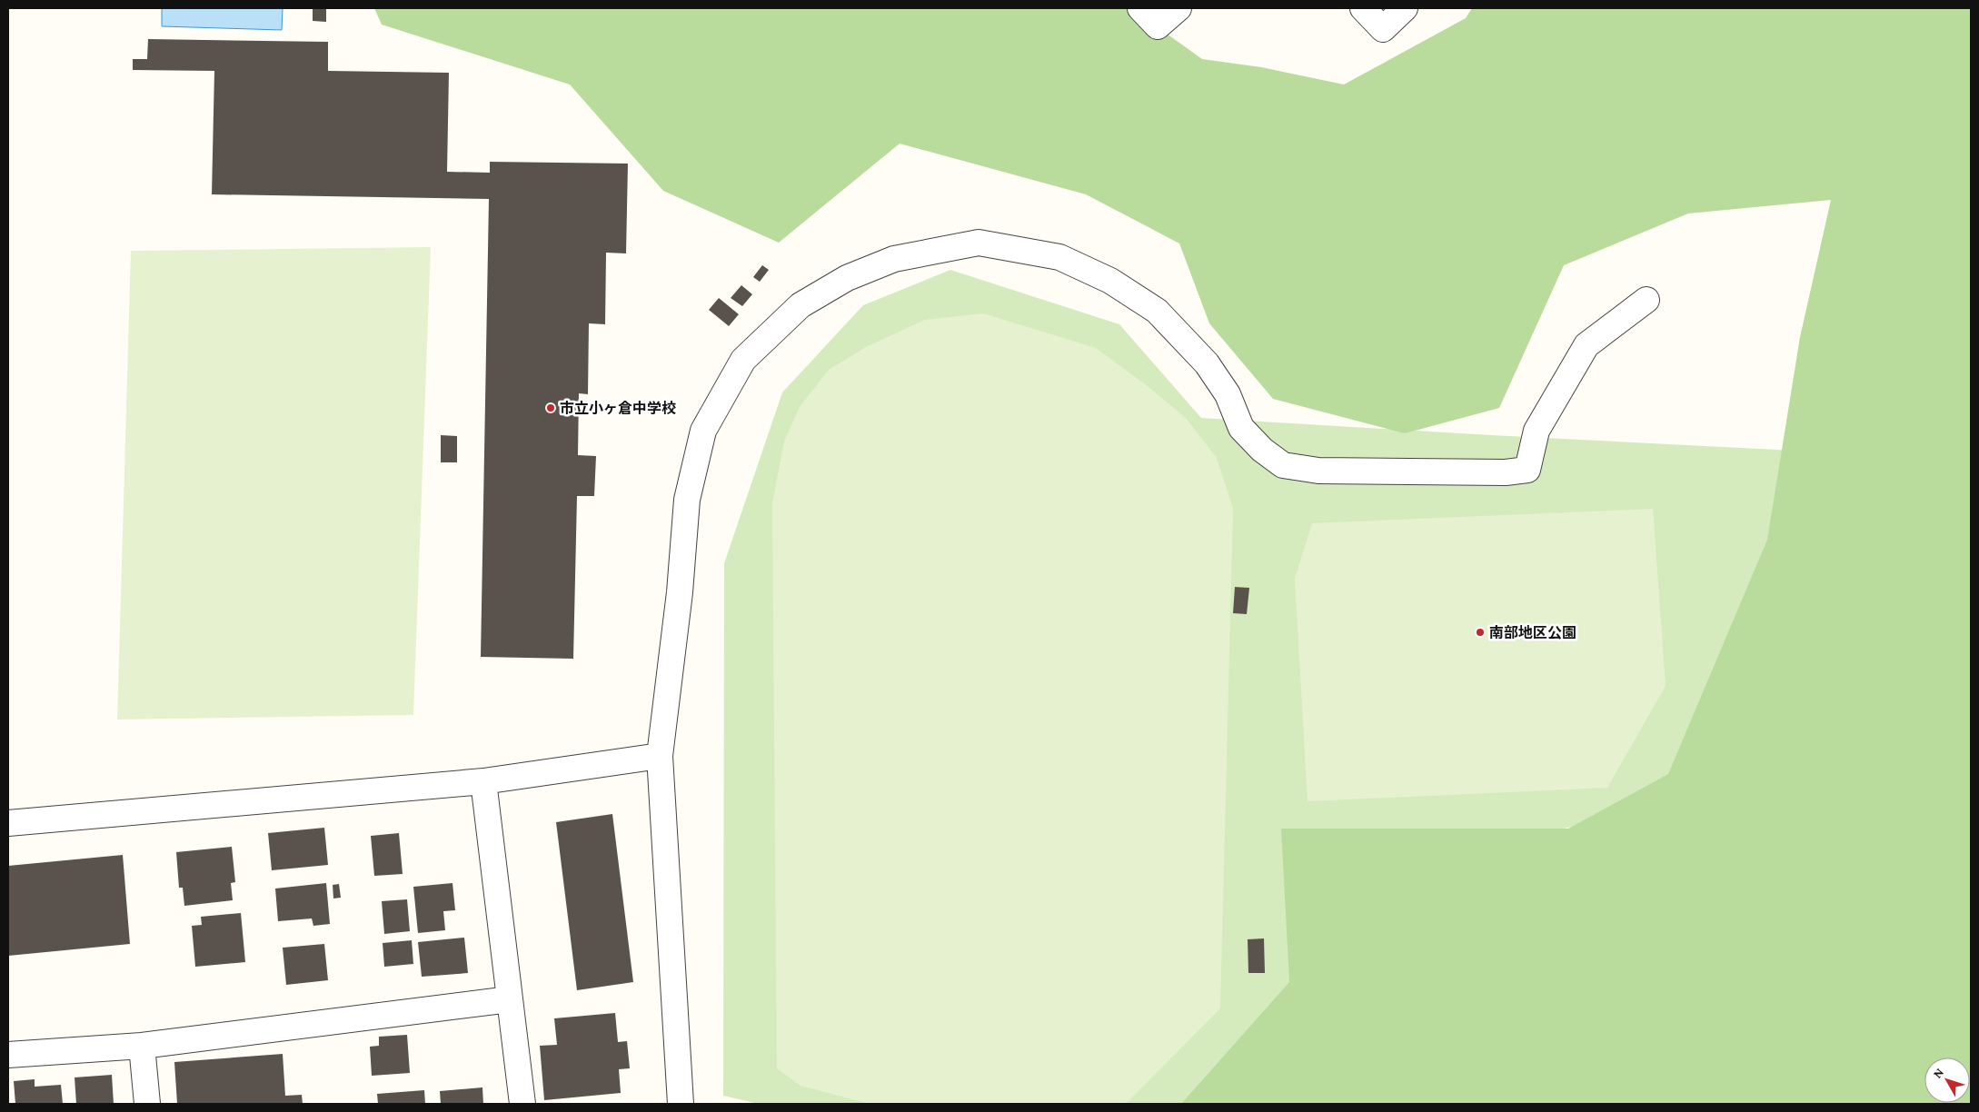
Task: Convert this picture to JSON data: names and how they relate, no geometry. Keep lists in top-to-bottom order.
{
  "places": ["市立小ヶ倉中学校", "南部地区公園"],
  "north": "top left"
}
